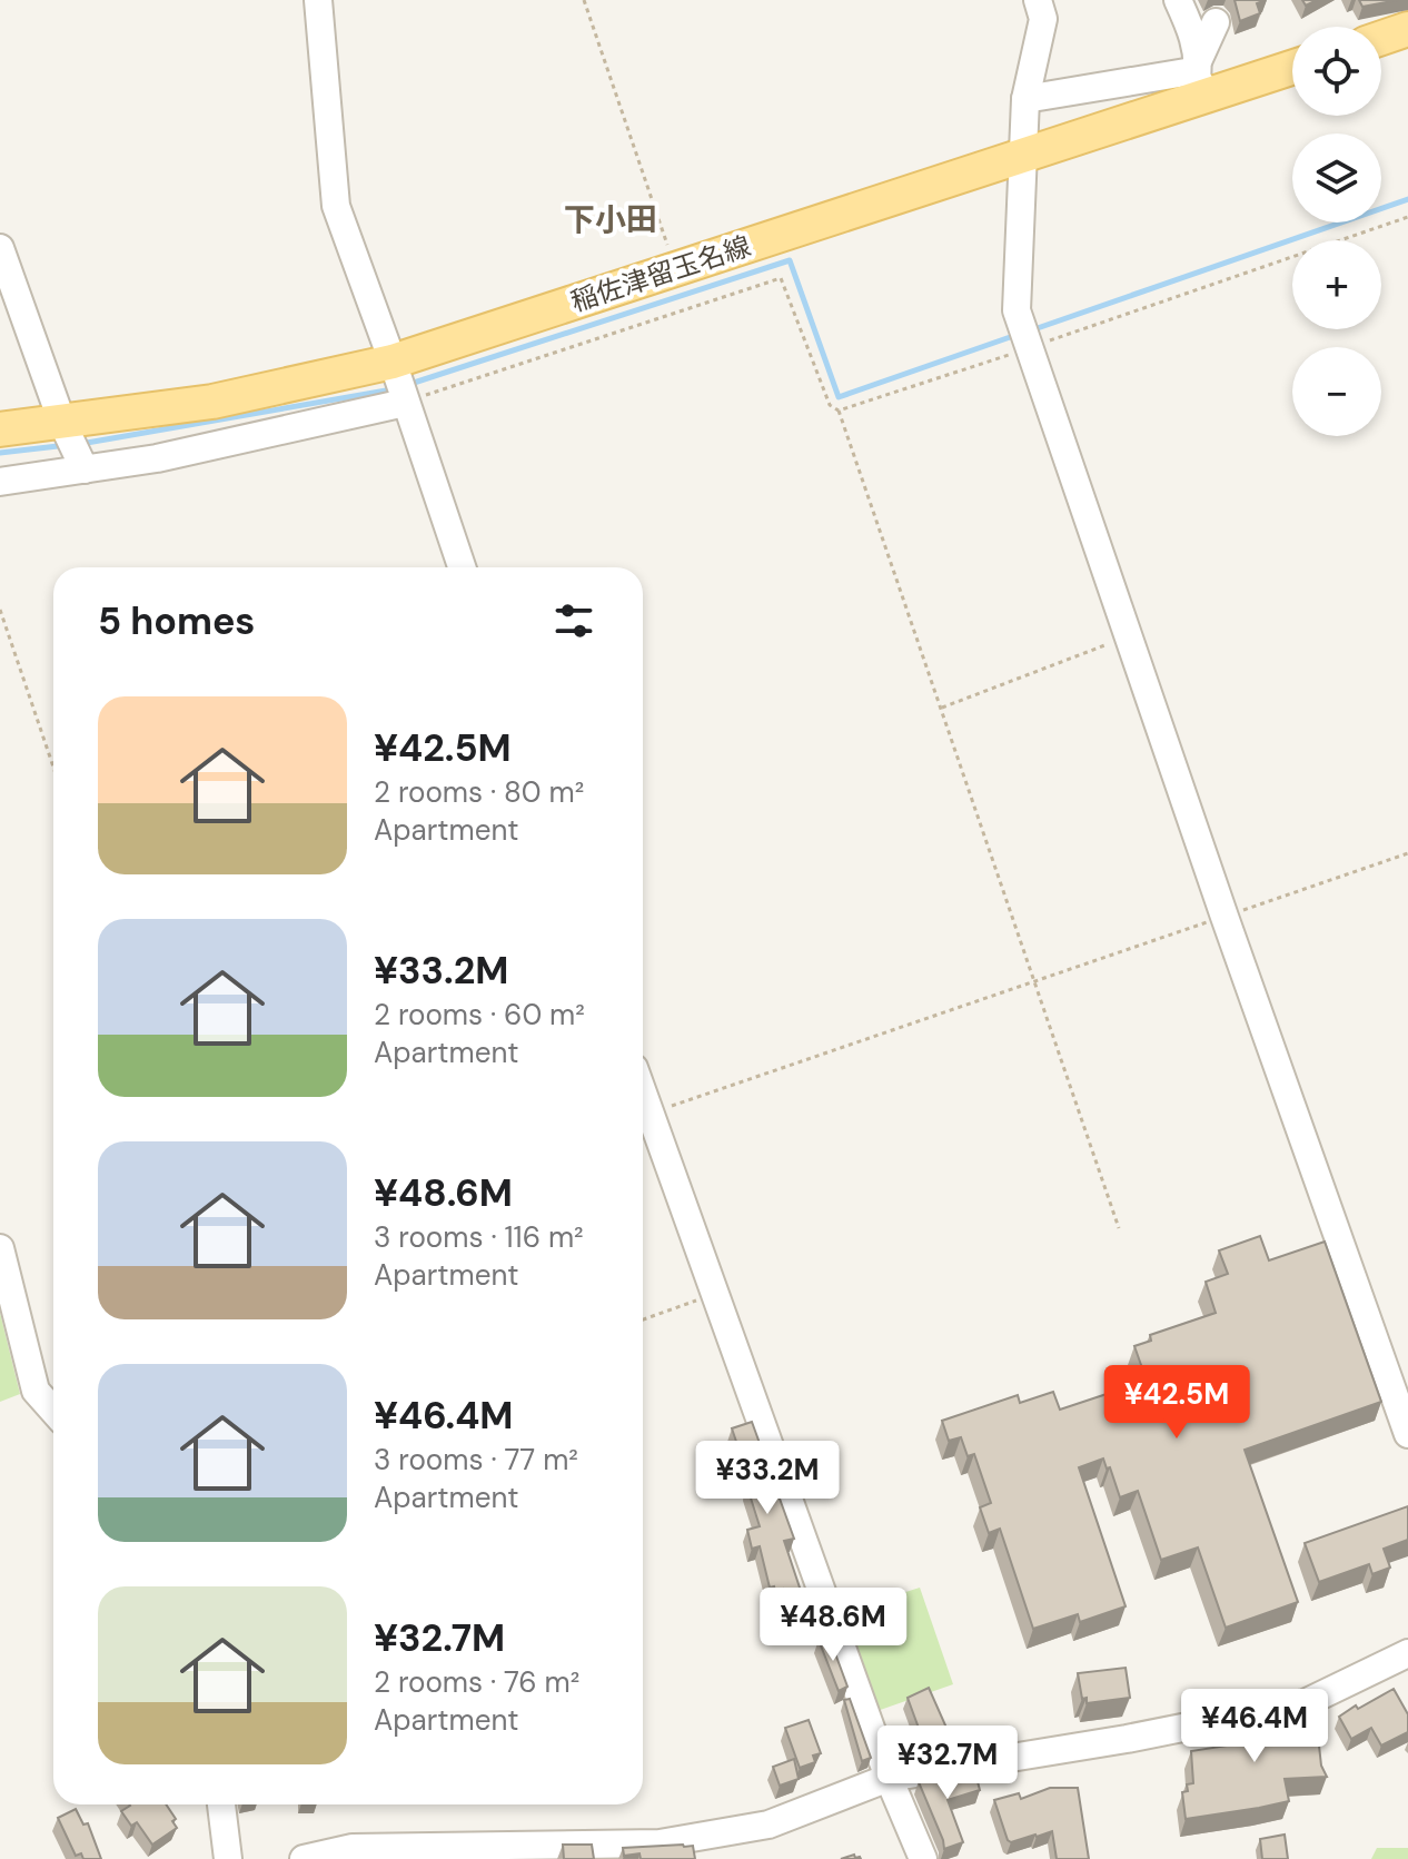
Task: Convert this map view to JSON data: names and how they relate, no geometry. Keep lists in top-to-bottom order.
{
  "streets": {
    "main road": ["稲佐津留玉名線"]
  },
  "districts": ["下小田"],
  "page": {
    "map_buttons": ["+", "−"],
    "heading": "5 homes",
    "list": [
      {
        "name": "¥42.5M",
        "note": "2 rooms · 80 m² · Apartment"
      },
      {
        "name": "¥33.2M",
        "note": "2 rooms · 60 m² · Apartment"
      },
      {
        "name": "¥48.6M",
        "note": "3 rooms · 116 m² · Apartment"
      },
      {
        "name": "¥46.4M",
        "note": "3 rooms · 77 m² · Apartment"
      },
      {
        "name": "¥32.7M",
        "note": "2 rooms · 76 m² · Apartment"
      }
    ],
    "price": [
      "¥42.5M",
      "¥33.2M",
      "¥48.6M",
      "¥46.4M",
      "¥32.7M"
    ]
  }
}
